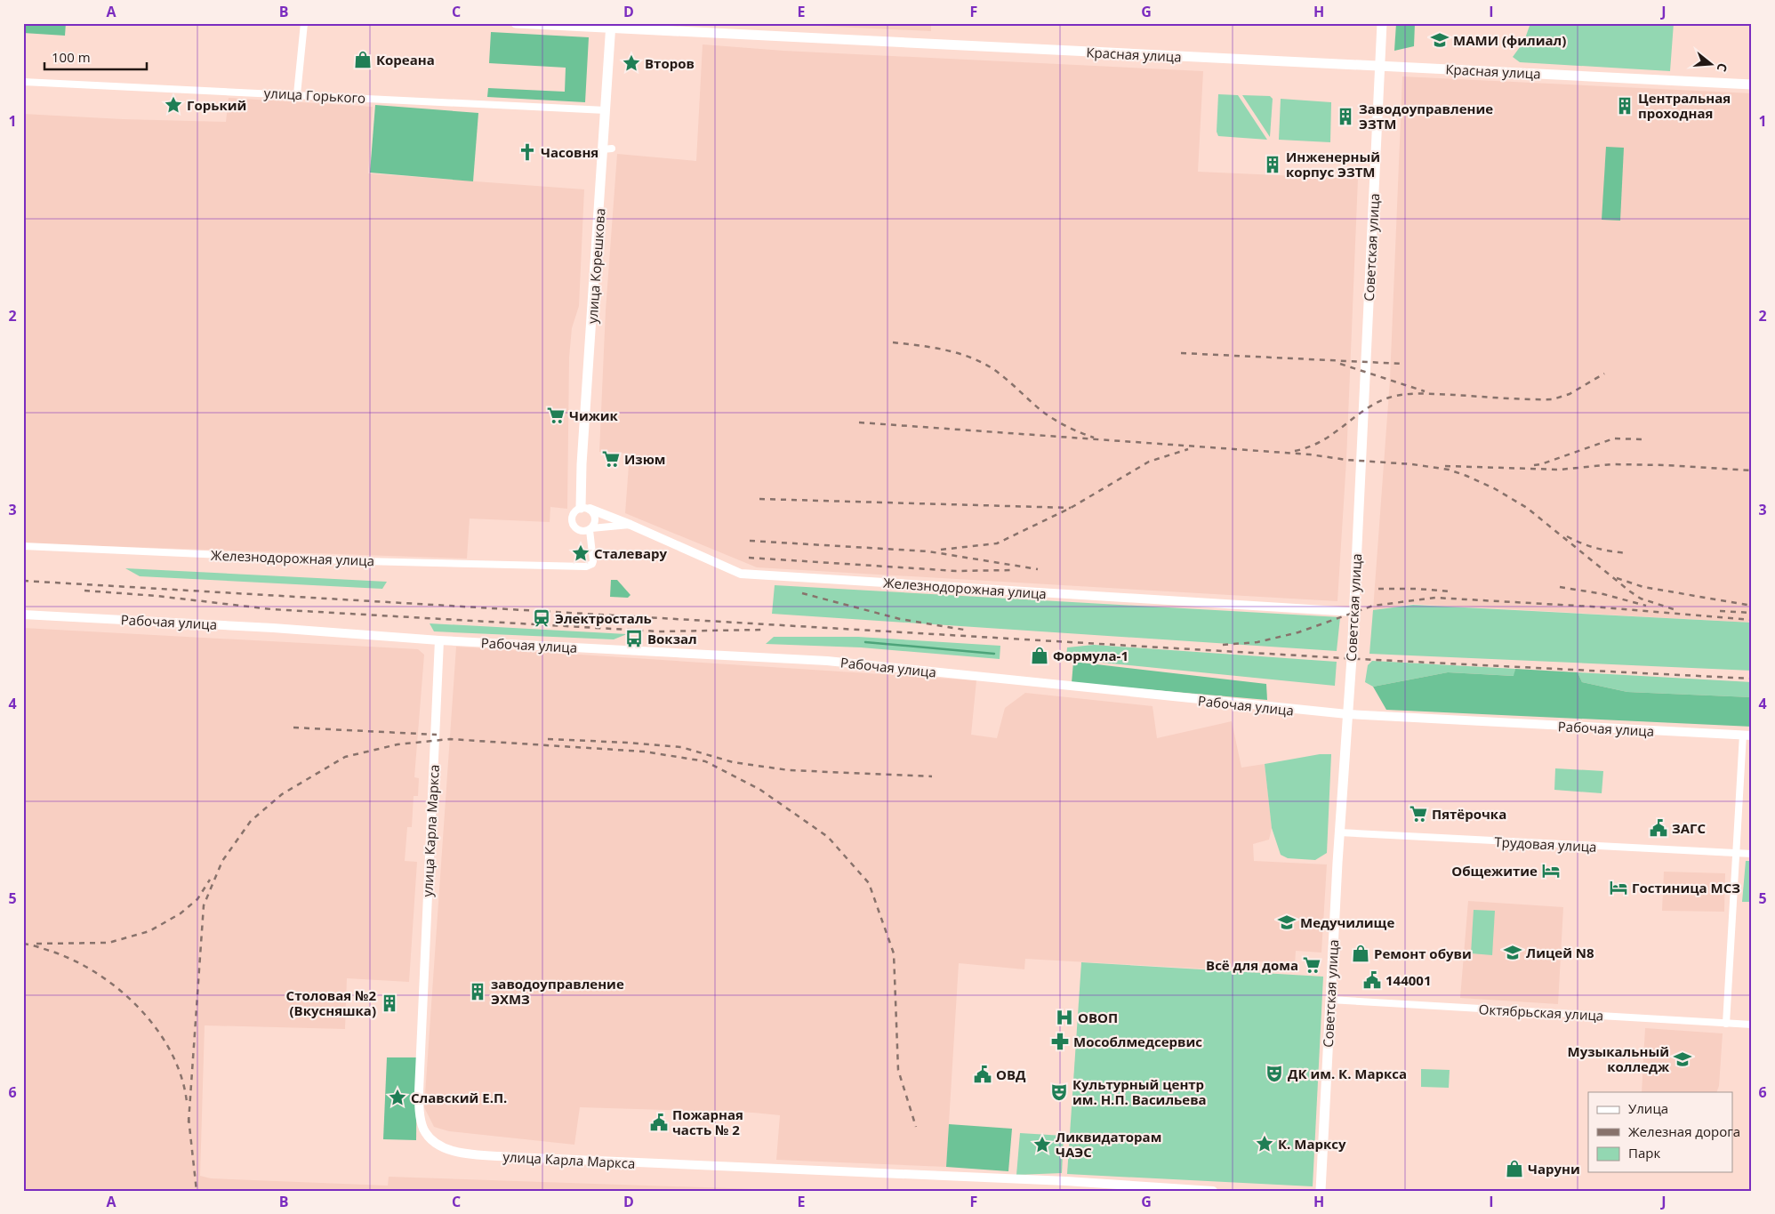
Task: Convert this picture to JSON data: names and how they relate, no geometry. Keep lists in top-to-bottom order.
{
  "streets": {
    "main road": ["Красная улица", "Советская улица", "улица Корешкова"],
    "street": [
      "улица Горького",
      "Железнодорожная улица",
      "Рабочая улица",
      "улица Карла Маркса",
      "Трудовая улица",
      "Октябрьская улица"
    ]
  },
  "crossings": [
    ["Красная улица", "Советская улица"],
    ["Красная улица", "улица Корешкова"],
    ["улица Горького", "улица Корешкова"],
    ["Советская улица", "Железнодорожная улица"],
    ["Советская улица", "Рабочая улица"],
    ["Советская улица", "Трудовая улица"],
    ["Советская улица", "Октябрьская улица"],
    ["улица Корешкова", "Железнодорожная улица"],
    ["Рабочая улица", "улица Карла Маркса"]
  ],
  "places": {
    "school or university": [
      "МАМИ (филиал)",
      "Медучилище",
      "Лицей N8",
      "Музыкальный колледж"
    ],
    "shop": [
      "Кореана",
      "Формула-1",
      "Ремонт обуви",
      "Чаруни"
    ],
    "place": [
      "Второв",
      "Горький",
      "Сталевару",
      "Славский Е.П.",
      "К. Марксу",
      "Ликвидаторам ЧАЭС"
    ],
    "building": [
      "Центральная проходная",
      "Заводоуправление ЭЗТМ",
      "Инженерный корпус ЭЗТМ",
      "заводоуправление ЭХМЗ",
      "Столовая №2 (Вкусняшка)"
    ],
    "church": ["Часовня"],
    "supermarket": [
      "Чижик",
      "Изюм",
      "Пятёрочка",
      "Всё для дома"
    ],
    "station": ["Электросталь"],
    "bus stop": ["Вокзал"],
    "public building": [
      "ЗАГС",
      "144001",
      "ОВД",
      "Пожарная часть № 2"
    ],
    "hotel": ["Общежитие", "Гостиница МСЗ"],
    "hospital": ["ОВОП"],
    "pharmacy": ["Мособлмедсервис"],
    "theatre": ["ДК им. К. Маркса", "Культурный центр им. Н.П. Васильева"]
  },
  "legend": ["Улица", "Железная дорога", "Парк"],
  "scale_bar": "100 m",
  "north": "right",
  "grid": {
    "columns": [
      "A",
      "B",
      "C",
      "D",
      "E",
      "F",
      "G",
      "H",
      "I",
      "J"
    ],
    "rows": [
      "1",
      "2",
      "3",
      "4",
      "5",
      "6"
    ]
  }
}
